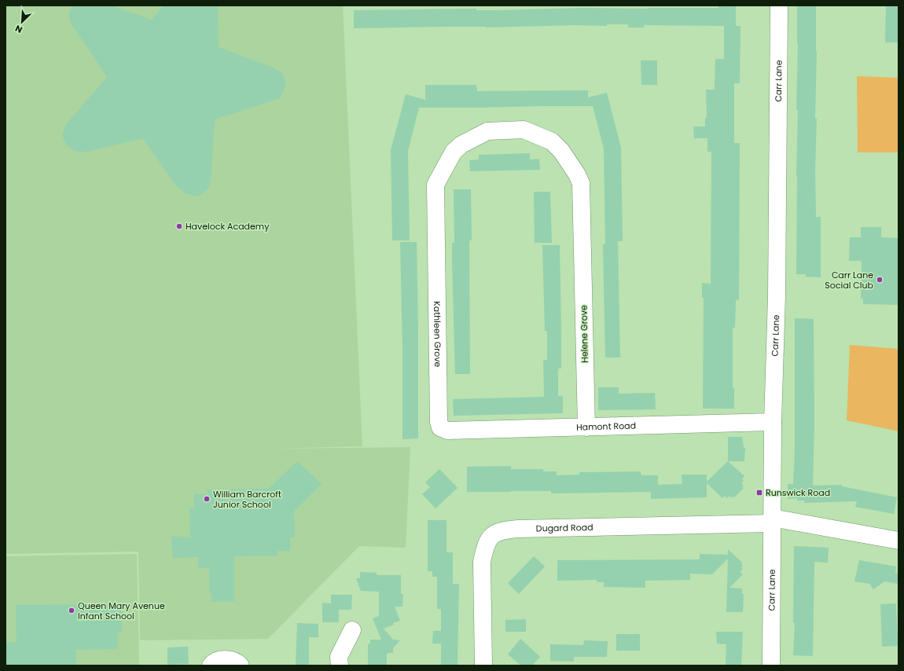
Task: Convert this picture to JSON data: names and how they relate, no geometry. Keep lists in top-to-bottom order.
{
  "streets": {
    "street": [
      "Carr Lane",
      "Kathleen Grove",
      "Helene Grove",
      "Hamont Road",
      "Dugard Road"
    ]
  },
  "crossings": [
    ["Carr Lane", "Hamont Road"],
    ["Carr Lane", "Dugard Road"],
    ["Kathleen Grove", "Helene Grove"],
    ["Kathleen Grove", "Hamont Road"],
    ["Helene Grove", "Hamont Road"]
  ],
  "places": {
    "other": [
      "Havelock Academy",
      "Carr Lane Social Club",
      "William Barcroft Junior School",
      "Queen Mary Avenue Infant School"
    ],
    "transit": ["Runswick Road"]
  },
  "north": "bottom left"
}
